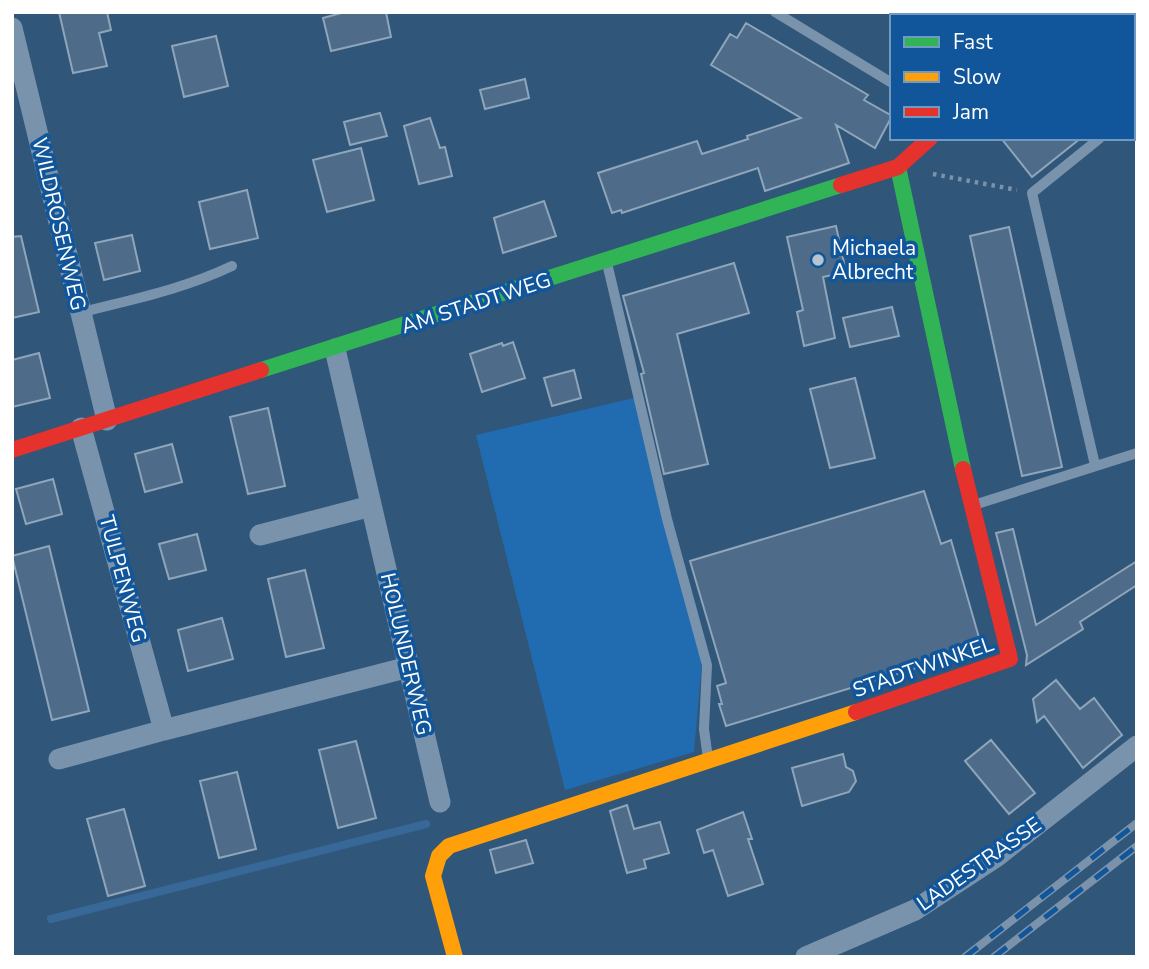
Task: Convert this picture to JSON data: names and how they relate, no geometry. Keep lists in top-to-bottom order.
{
  "streets": {
    "street": [
      "WILDROSENWEG",
      "AM STADTWEG",
      "TULPENWEG",
      "HOLUNDERWEG",
      "STADTWINKEL",
      "LADESTRASSE"
    ]
  },
  "crossings": [
    ["WILDROSENWEG", "AM STADTWEG"],
    ["AM STADTWEG", "TULPENWEG"],
    ["AM STADTWEG", "HOLUNDERWEG"],
    ["AM STADTWEG", "STADTWINKEL"]
  ],
  "places": ["Michaela Albrecht"],
  "legend": ["Fast", "Slow", "Jam"]
}
